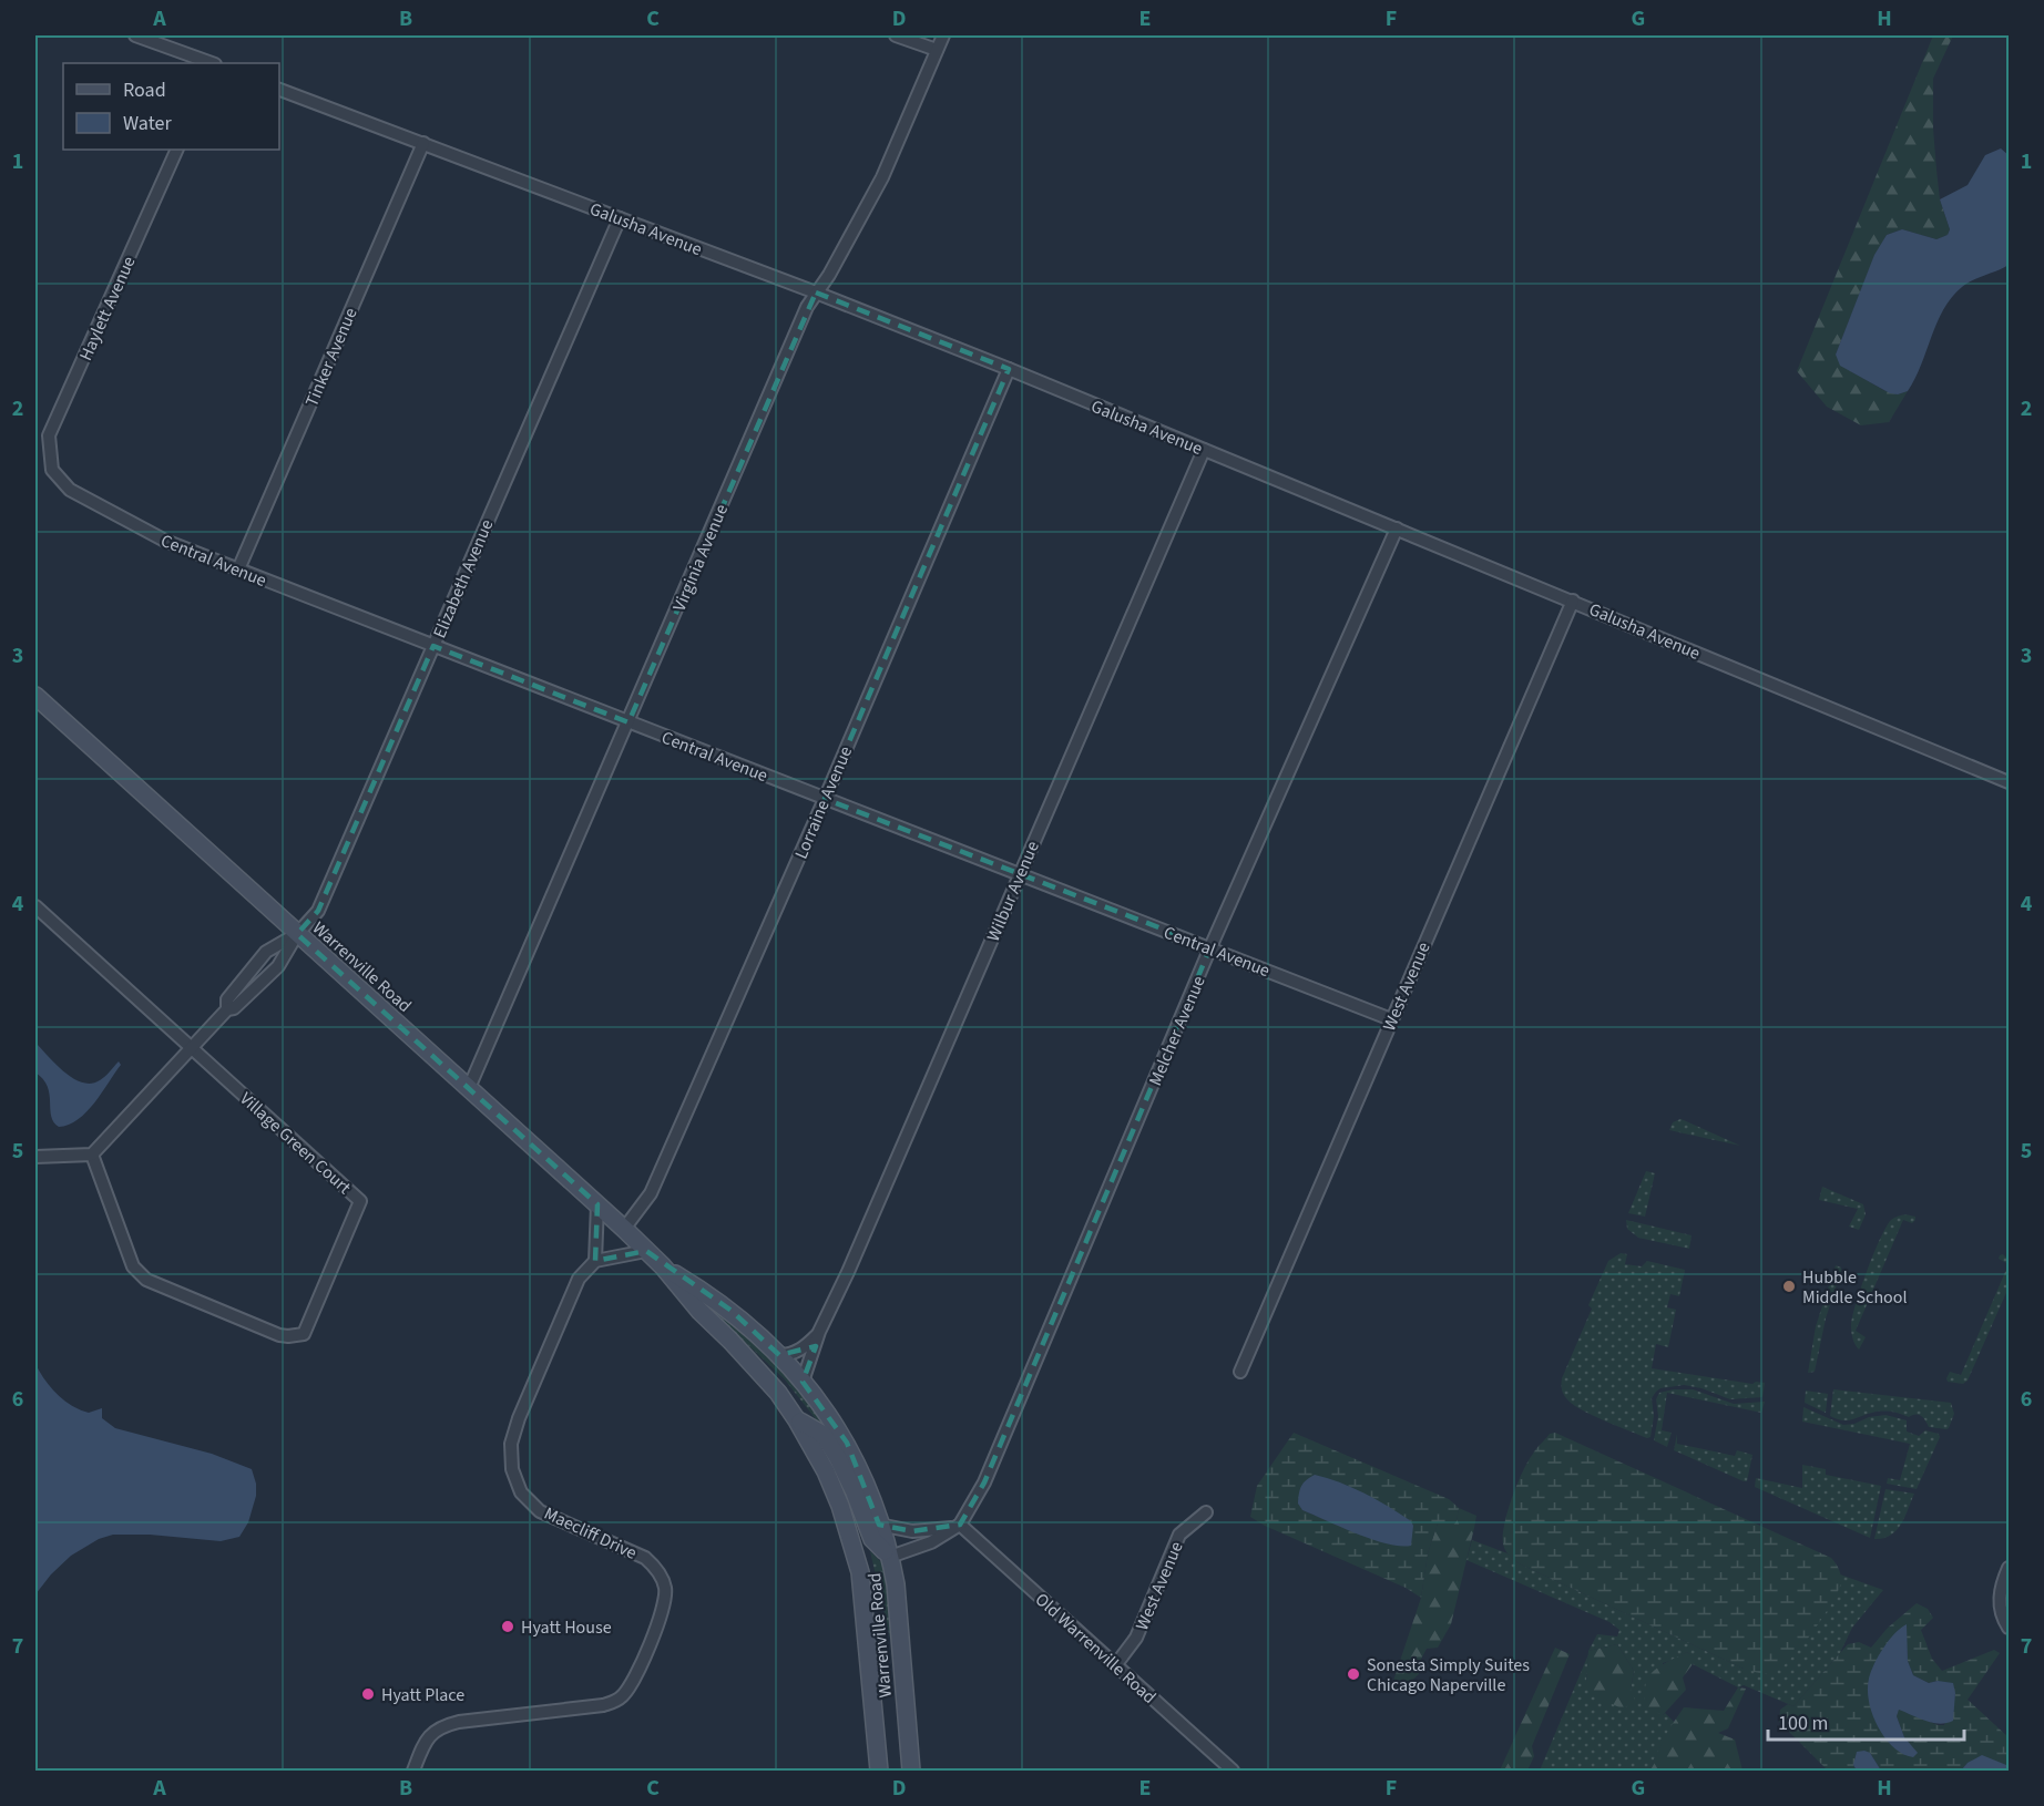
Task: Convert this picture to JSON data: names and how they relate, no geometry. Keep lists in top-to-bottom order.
{
  "streets": {
    "main road": ["Warrenville Road"],
    "street": [
      "Galusha Avenue",
      "Haylett Avenue",
      "Tinker Avenue",
      "Virginia Avenue",
      "Central Avenue",
      "Elizabeth Avenue",
      "Lorraine Avenue",
      "Wilbur Avenue",
      "West Avenue",
      "Melcher Avenue",
      "Village Green Court",
      "Maecliff Drive",
      "Old Warrenville Road"
    ]
  },
  "crossings": [
    ["Galusha Avenue", "Tinker Avenue"],
    ["Galusha Avenue", "Virginia Avenue"],
    ["Galusha Avenue", "Elizabeth Avenue"],
    ["Galusha Avenue", "Lorraine Avenue"],
    ["Galusha Avenue", "Wilbur Avenue"],
    ["Galusha Avenue", "West Avenue"],
    ["Galusha Avenue", "Melcher Avenue"],
    ["Haylett Avenue", "Central Avenue"],
    ["Tinker Avenue", "Central Avenue"],
    ["Virginia Avenue", "Central Avenue"],
    ["Virginia Avenue", "Warrenville Road"],
    ["Central Avenue", "Elizabeth Avenue"],
    ["Central Avenue", "Lorraine Avenue"],
    ["Central Avenue", "Wilbur Avenue"],
    ["Central Avenue", "West Avenue"],
    ["Central Avenue", "Melcher Avenue"],
    ["Elizabeth Avenue", "Warrenville Road"],
    ["Lorraine Avenue", "Warrenville Road"],
    ["Wilbur Avenue", "Warrenville Road"],
    ["Warrenville Road", "Melcher Avenue"],
    ["West Avenue", "Old Warrenville Road"],
    ["Melcher Avenue", "Old Warrenville Road"]
  ],
  "places": [
    "Hubble Middle School",
    "Hyatt House",
    "Sonesta Simply Suites Chicago Naperville",
    "Hyatt Place"
  ],
  "legend": ["Road", "Water"],
  "scale_bar": "100 m",
  "grid": {
    "columns": [
      "A",
      "B",
      "C",
      "D",
      "E",
      "F",
      "G",
      "H"
    ],
    "rows": [
      "1",
      "2",
      "3",
      "4",
      "5",
      "6",
      "7"
    ]
  }
}
